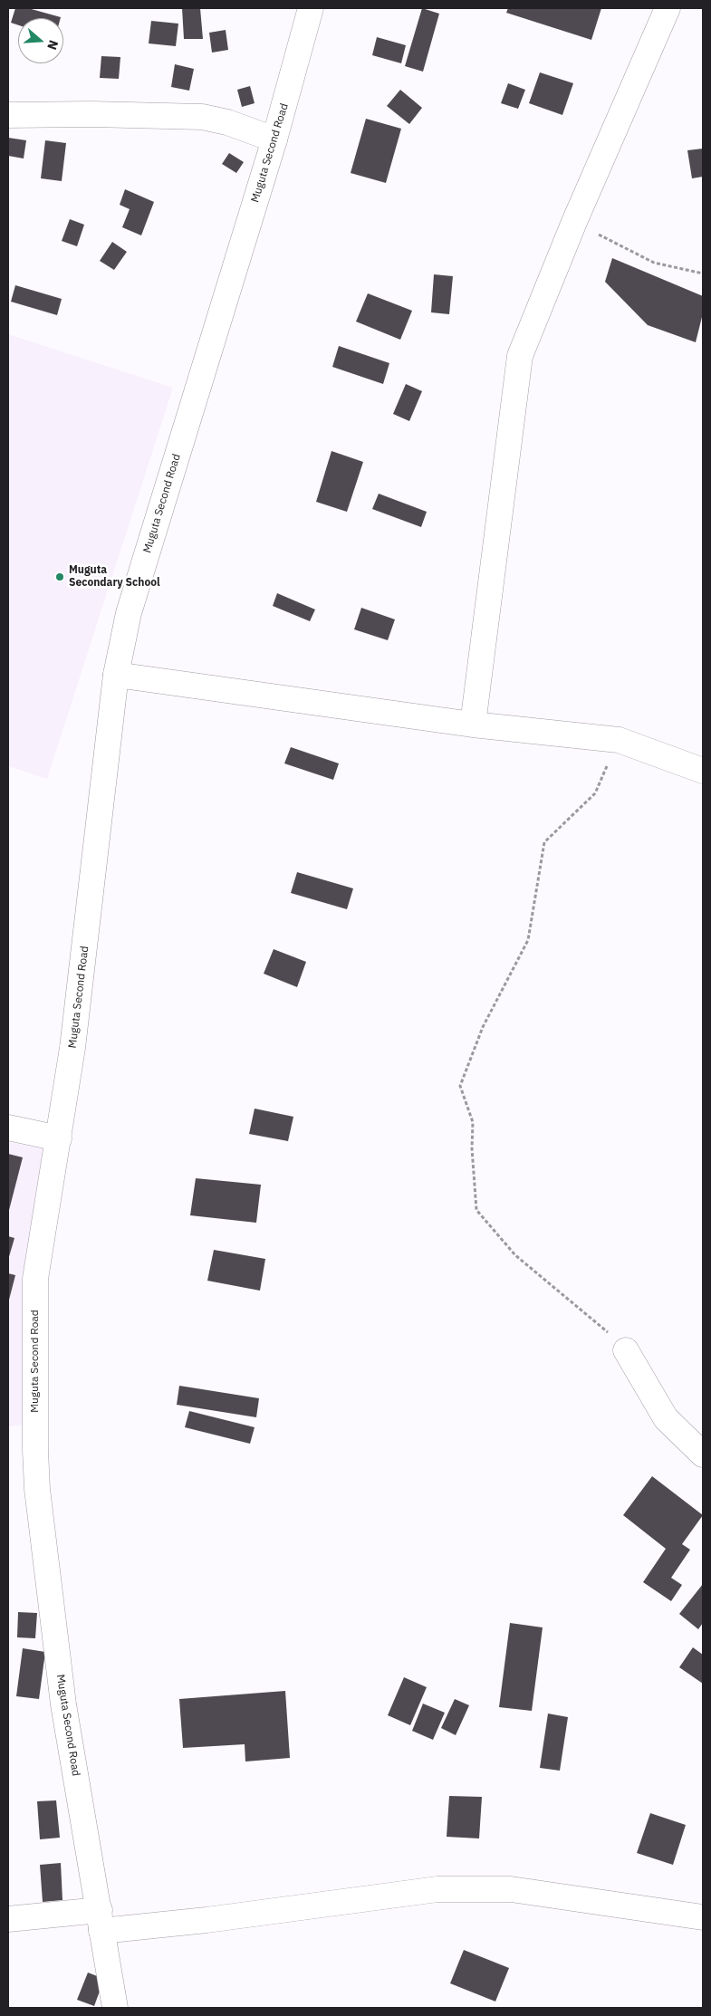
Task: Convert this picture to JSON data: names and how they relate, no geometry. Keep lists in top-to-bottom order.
{
  "streets": {
    "street": ["Muguta Second Road"]
  },
  "places": ["Muguta Secondary School"],
  "north": "right"
}
